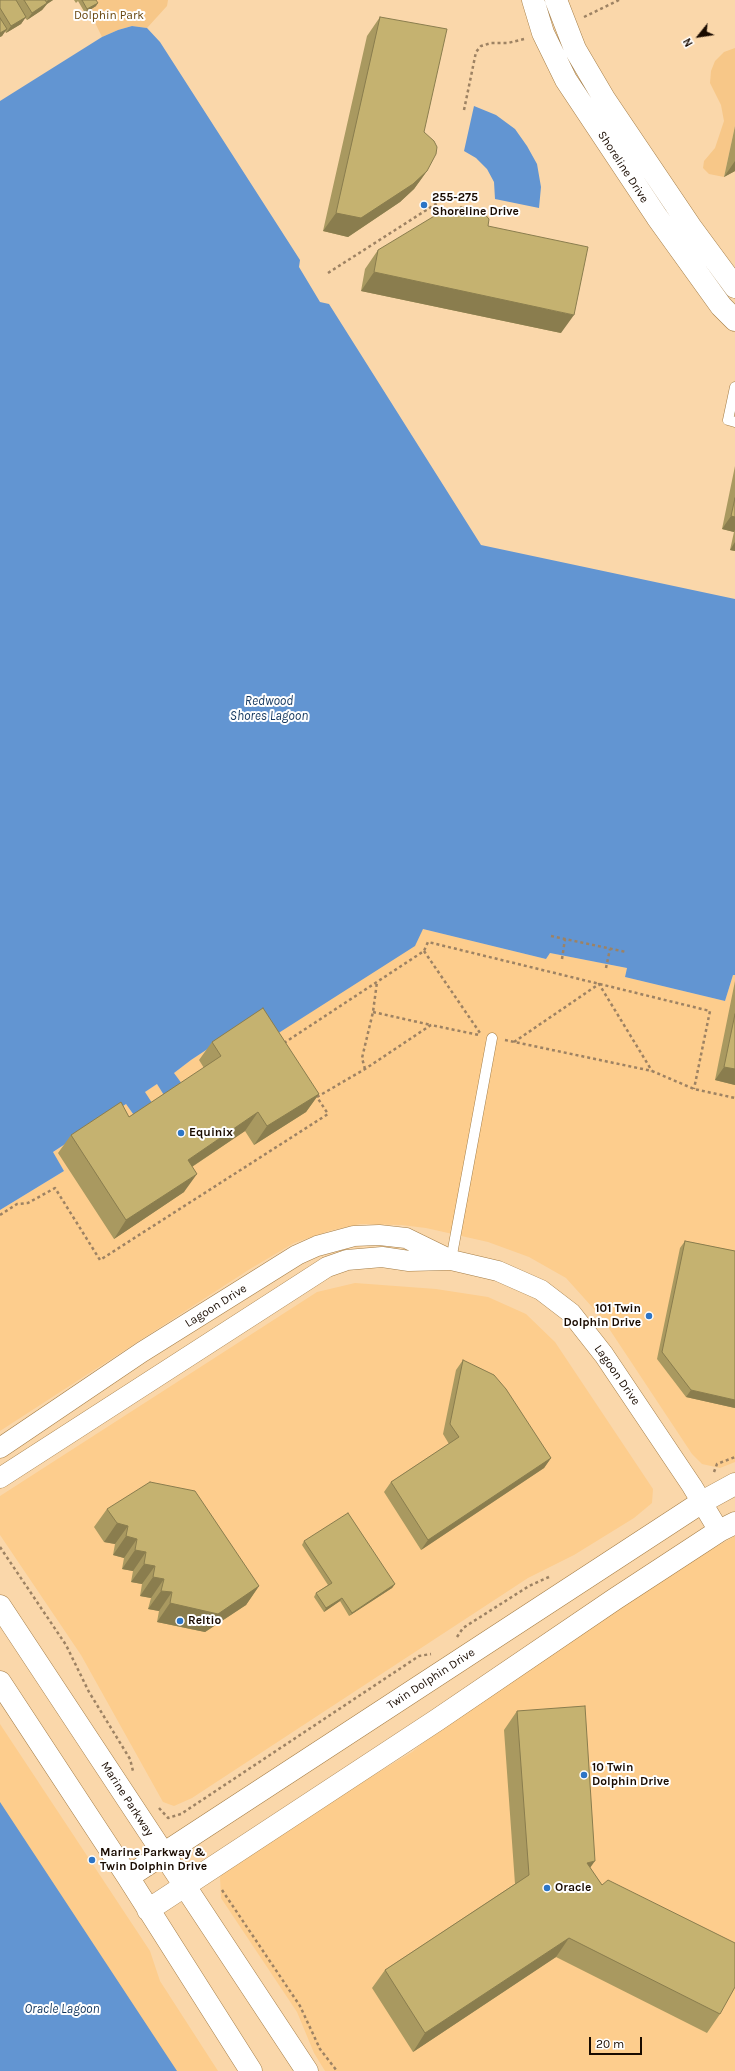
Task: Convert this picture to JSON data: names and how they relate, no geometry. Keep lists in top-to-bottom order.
{
  "streets": {
    "main road": ["Shoreline Drive", "Twin Dolphin Drive", "Marine Parkway"],
    "street": ["Lagoon Drive"]
  },
  "crossings": [
    ["Lagoon Drive", "Twin Dolphin Drive"],
    ["Twin Dolphin Drive", "Marine Parkway"]
  ],
  "water": ["Redwood Shores Lagoon", "Oracle Lagoon"],
  "parks": ["Dolphin Park"],
  "places": [
    "255-275 Shoreline Drive",
    "Equinix",
    "101 Twin Dolphin Drive",
    "Reltio",
    "10 Twin Dolphin Drive",
    "Marine Parkway & Twin Dolphin Drive",
    "Oracle"
  ],
  "scale_bar": "20 m",
  "north": "bottom left"
}
